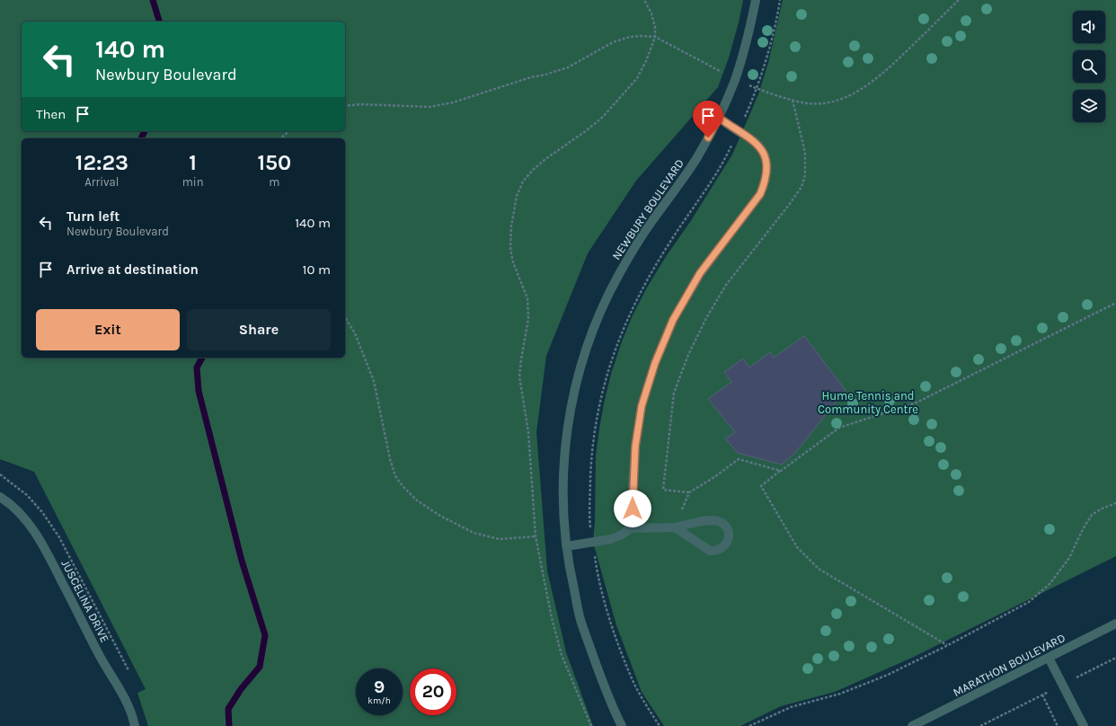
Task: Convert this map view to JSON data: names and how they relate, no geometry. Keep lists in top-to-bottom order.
{
  "streets": {
    "street": ["NEWBURY BOULEVARD", "JUSCELINA DRIVE", "MARATHON BOULEVARD"]
  },
  "parks": ["Hume Tennis and Community Centre"],
  "page": {
    "turn": ["140 m", "Newbury Boulevard"],
    "then": "Then",
    "eta": [
      "12:23",
      "Arrival",
      "1",
      "min",
      "150",
      "m"
    ],
    "list": [
      {
        "name": "Turn left",
        "note": "Newbury Boulevard",
        "value": "140 m"
      },
      {
        "name": "Arrive at destination",
        "value": "10 m"
      }
    ],
    "buttons": ["Exit", "Share"],
    "speed": "9 km/h",
    "limit": "20"
  }
}
